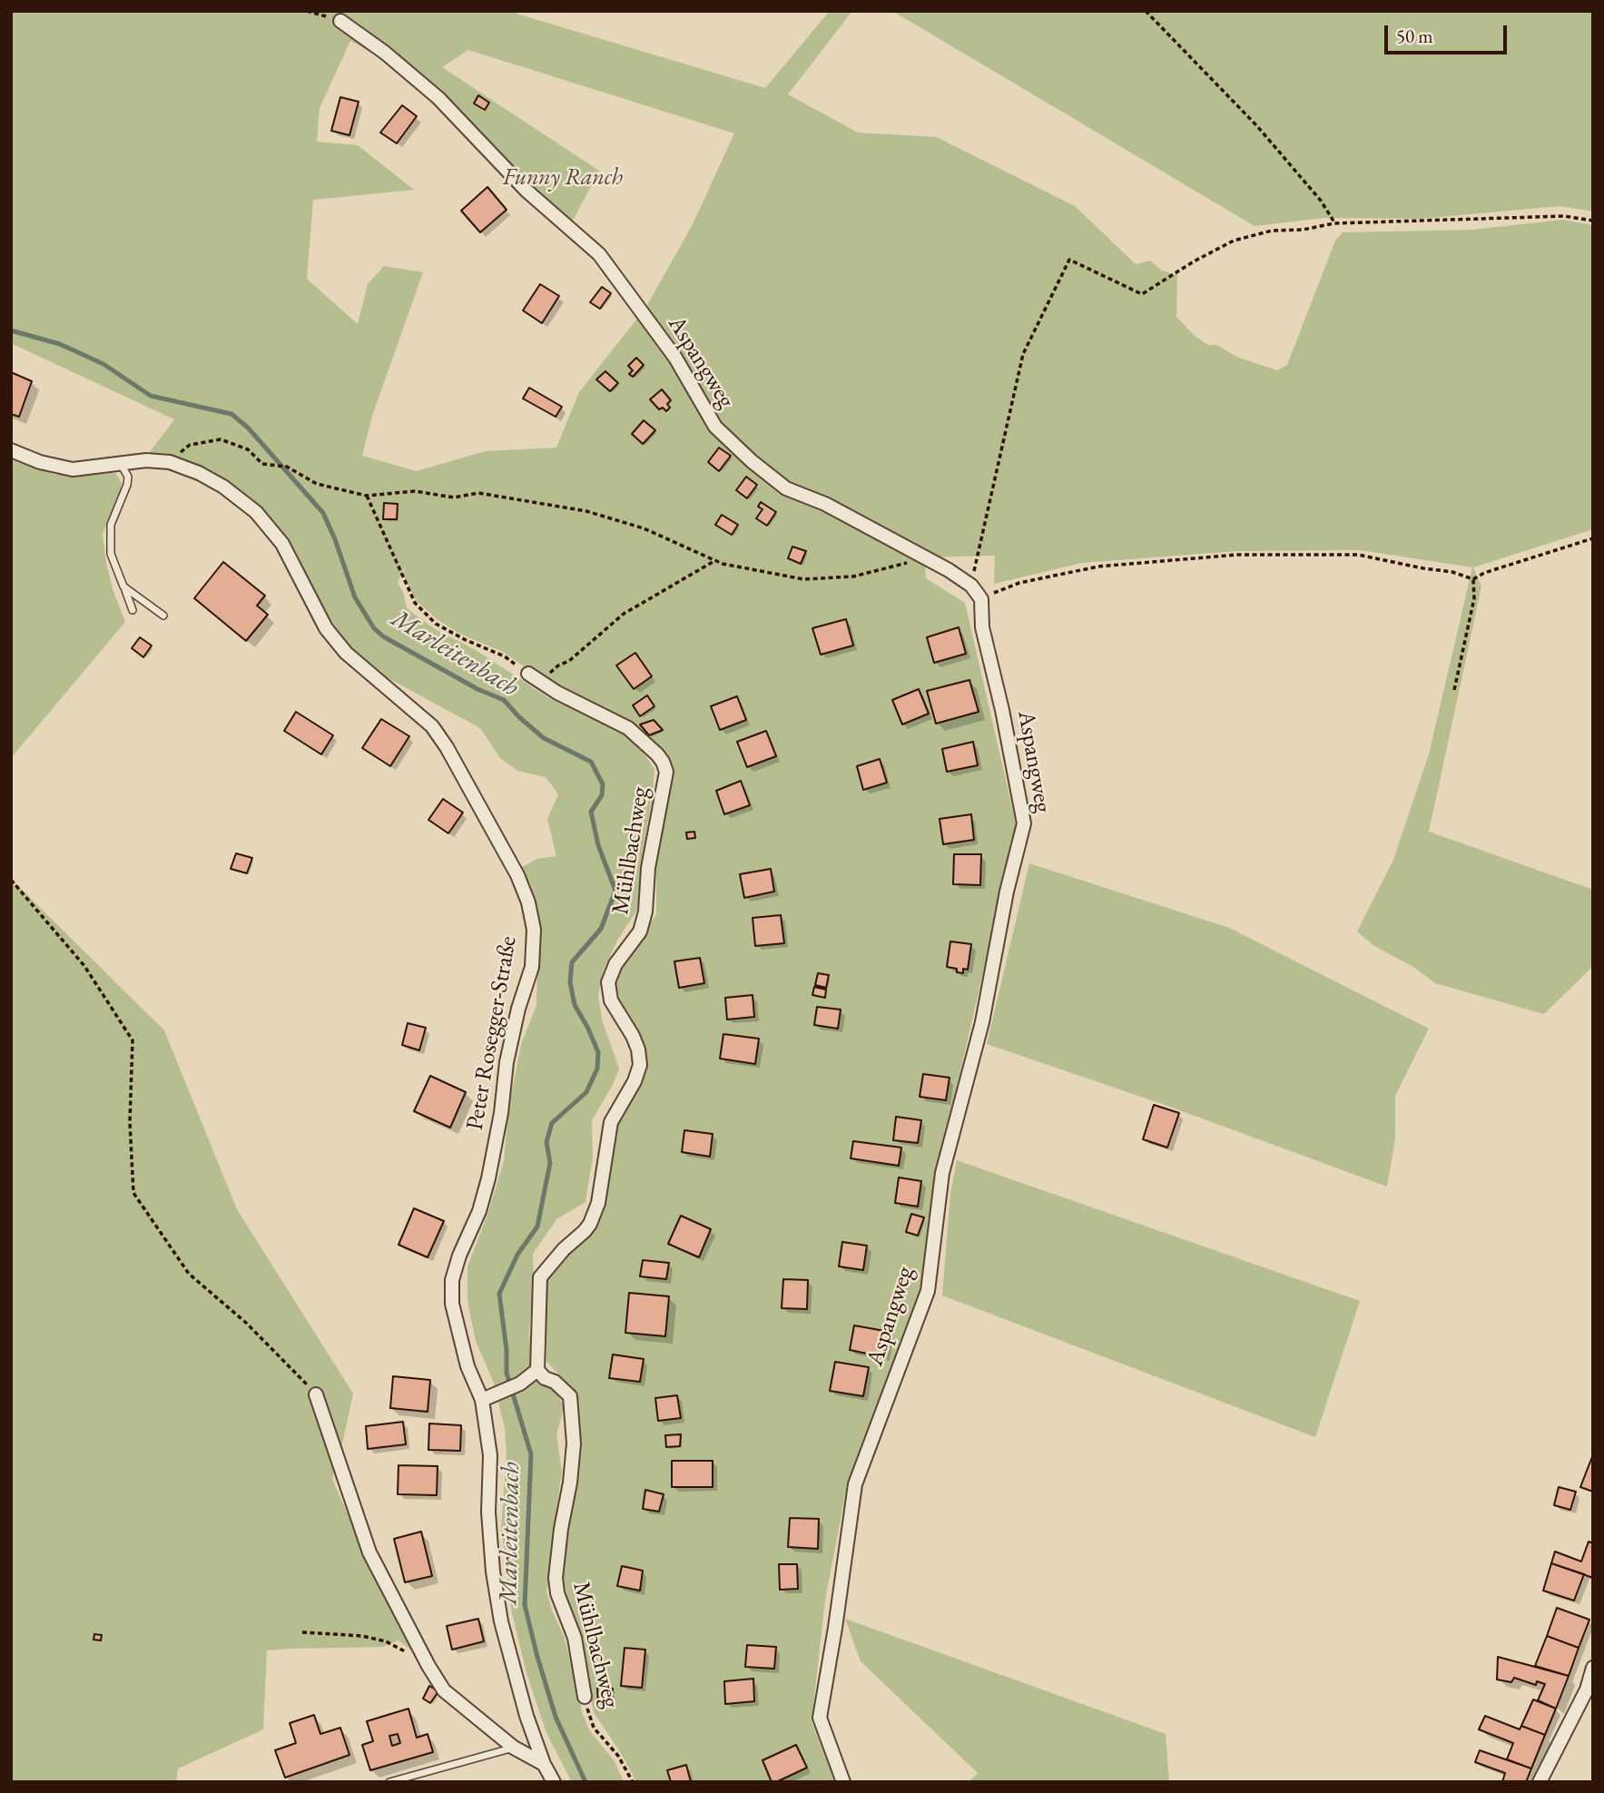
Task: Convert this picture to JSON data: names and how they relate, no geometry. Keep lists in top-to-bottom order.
{
  "streets": {
    "street": ["Aspangweg", "Mühlbachweg", "Peter Rosegger-Straße"]
  },
  "water": ["Marleitenbach"],
  "parks": ["Funny Ranch"],
  "scale_bar": "50 m"
}
